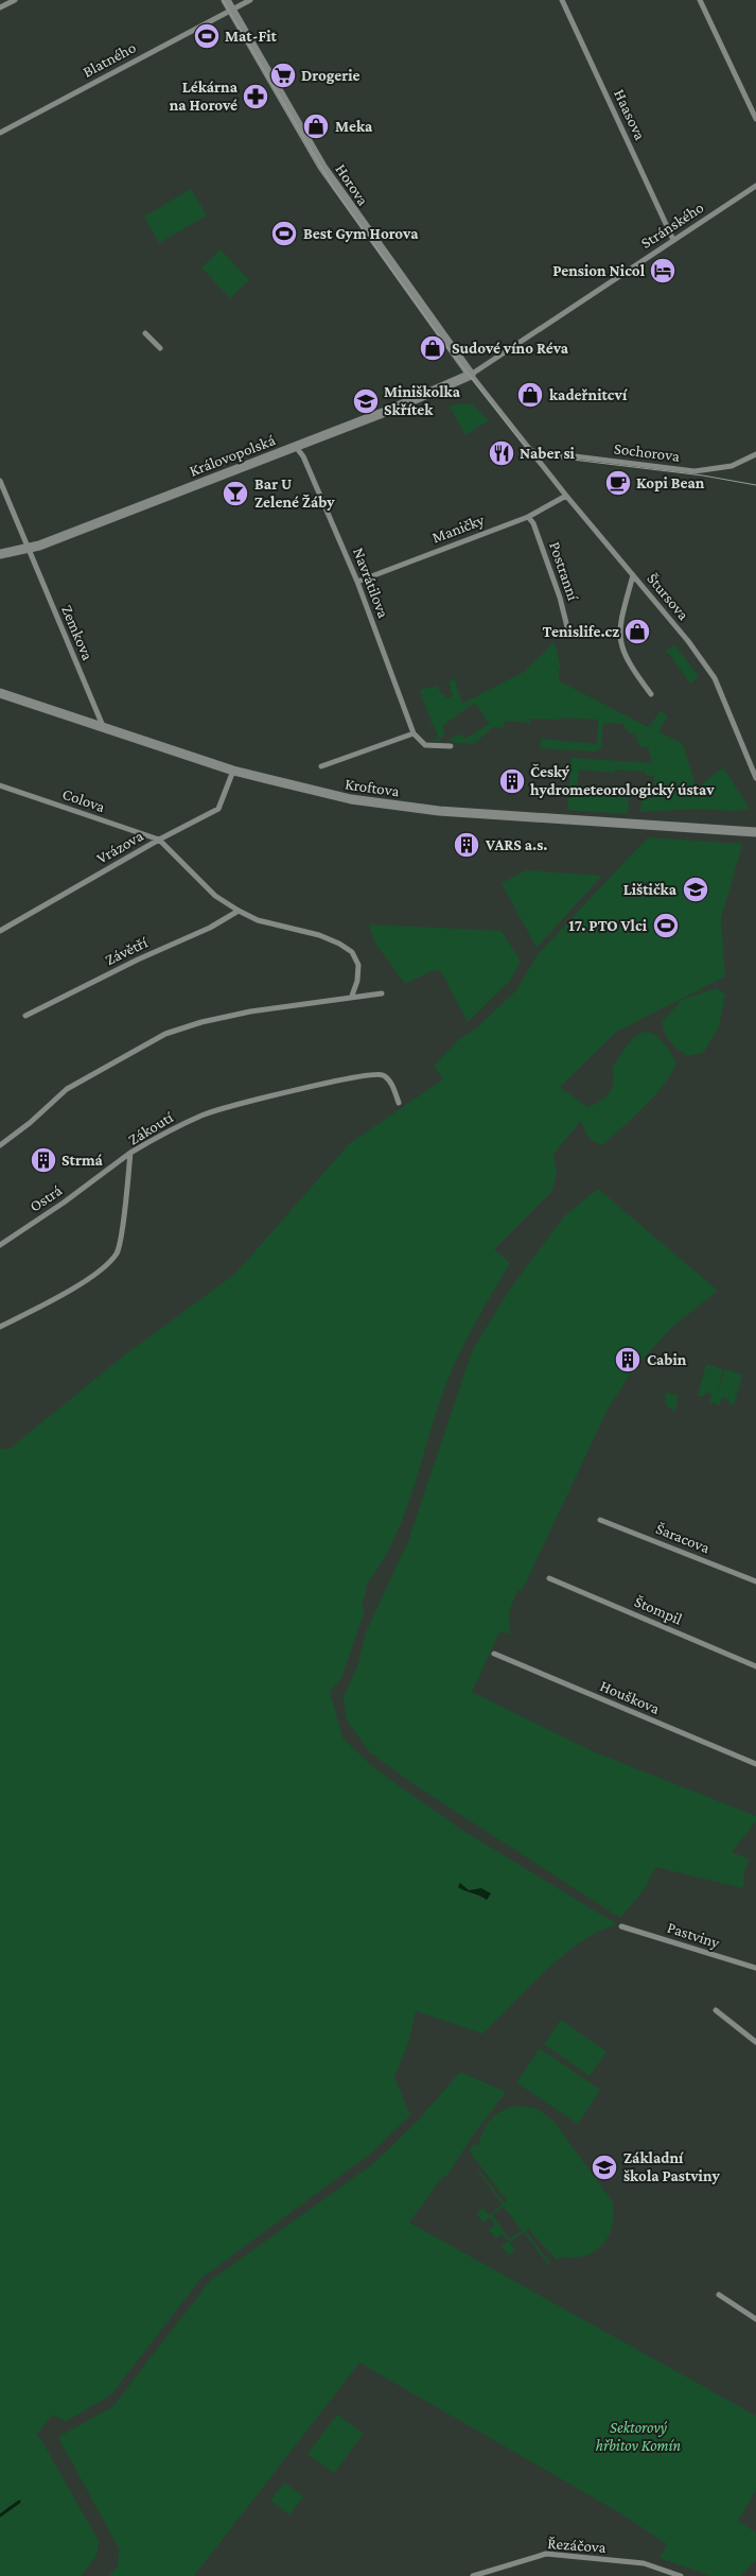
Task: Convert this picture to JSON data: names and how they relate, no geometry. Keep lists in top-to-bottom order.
{
  "streets": {
    "street": [
      "Blatného",
      "Haasova",
      "Horova",
      "Stránského",
      "Sochorova",
      "Královopolská",
      "Maničky",
      "Postranní",
      "Navrátilova",
      "Štursova",
      "Zemkova",
      "Kroftova",
      "Colova",
      "Vrázova",
      "Závětří",
      "Zákoutí",
      "Ostrá",
      "Šaracova",
      "Štompil",
      "Houškova",
      "Pastviny",
      "Řezáčova"
    ]
  },
  "crossings": [
    ["Blatného", "Horova"],
    ["Haasova", "Stránského"],
    ["Horova", "Stránského"],
    ["Horova", "Královopolská"],
    ["Horova", "Štursova"],
    ["Stránského", "Královopolská"],
    ["Stránského", "Štursova"],
    ["Sochorova", "Štursova"],
    ["Královopolská", "Navrátilova"],
    ["Královopolská", "Štursova"],
    ["Královopolská", "Zemkova"],
    ["Maničky", "Postranní"],
    ["Maničky", "Navrátilova"],
    ["Maničky", "Štursova"],
    ["Zemkova", "Kroftova"],
    ["Kroftova", "Vrázova"],
    ["Colova", "Vrázova"],
    ["Zákoutí", "Ostrá"]
  ],
  "parks": ["Sektorový hřbitov Komín"],
  "places": {
    "sports": ["Mat-Fit", "Best Gym Horova", "17. PTO Vlci"],
    "supermarket": ["Drogerie"],
    "pharmacy": ["Lékárna na Horové"],
    "shop": [
      "Meka",
      "Sudové víno Réva",
      "kadeřnitcví",
      "Tenislife.cz"
    ],
    "hotel": ["Pension Nicol"],
    "school or university": ["Miniškolka Skřítek", "Lištička", "Základní škola Pastviny"],
    "restaurant": ["Naber si"],
    "cafe": ["Kopi Bean"],
    "bar": ["Bar U Zelené Žáby"],
    "building": [
      "Český hydrometeorologický ústav",
      "VARS a.s.",
      "Strmá",
      "Cabin"
    ]
  }
}
